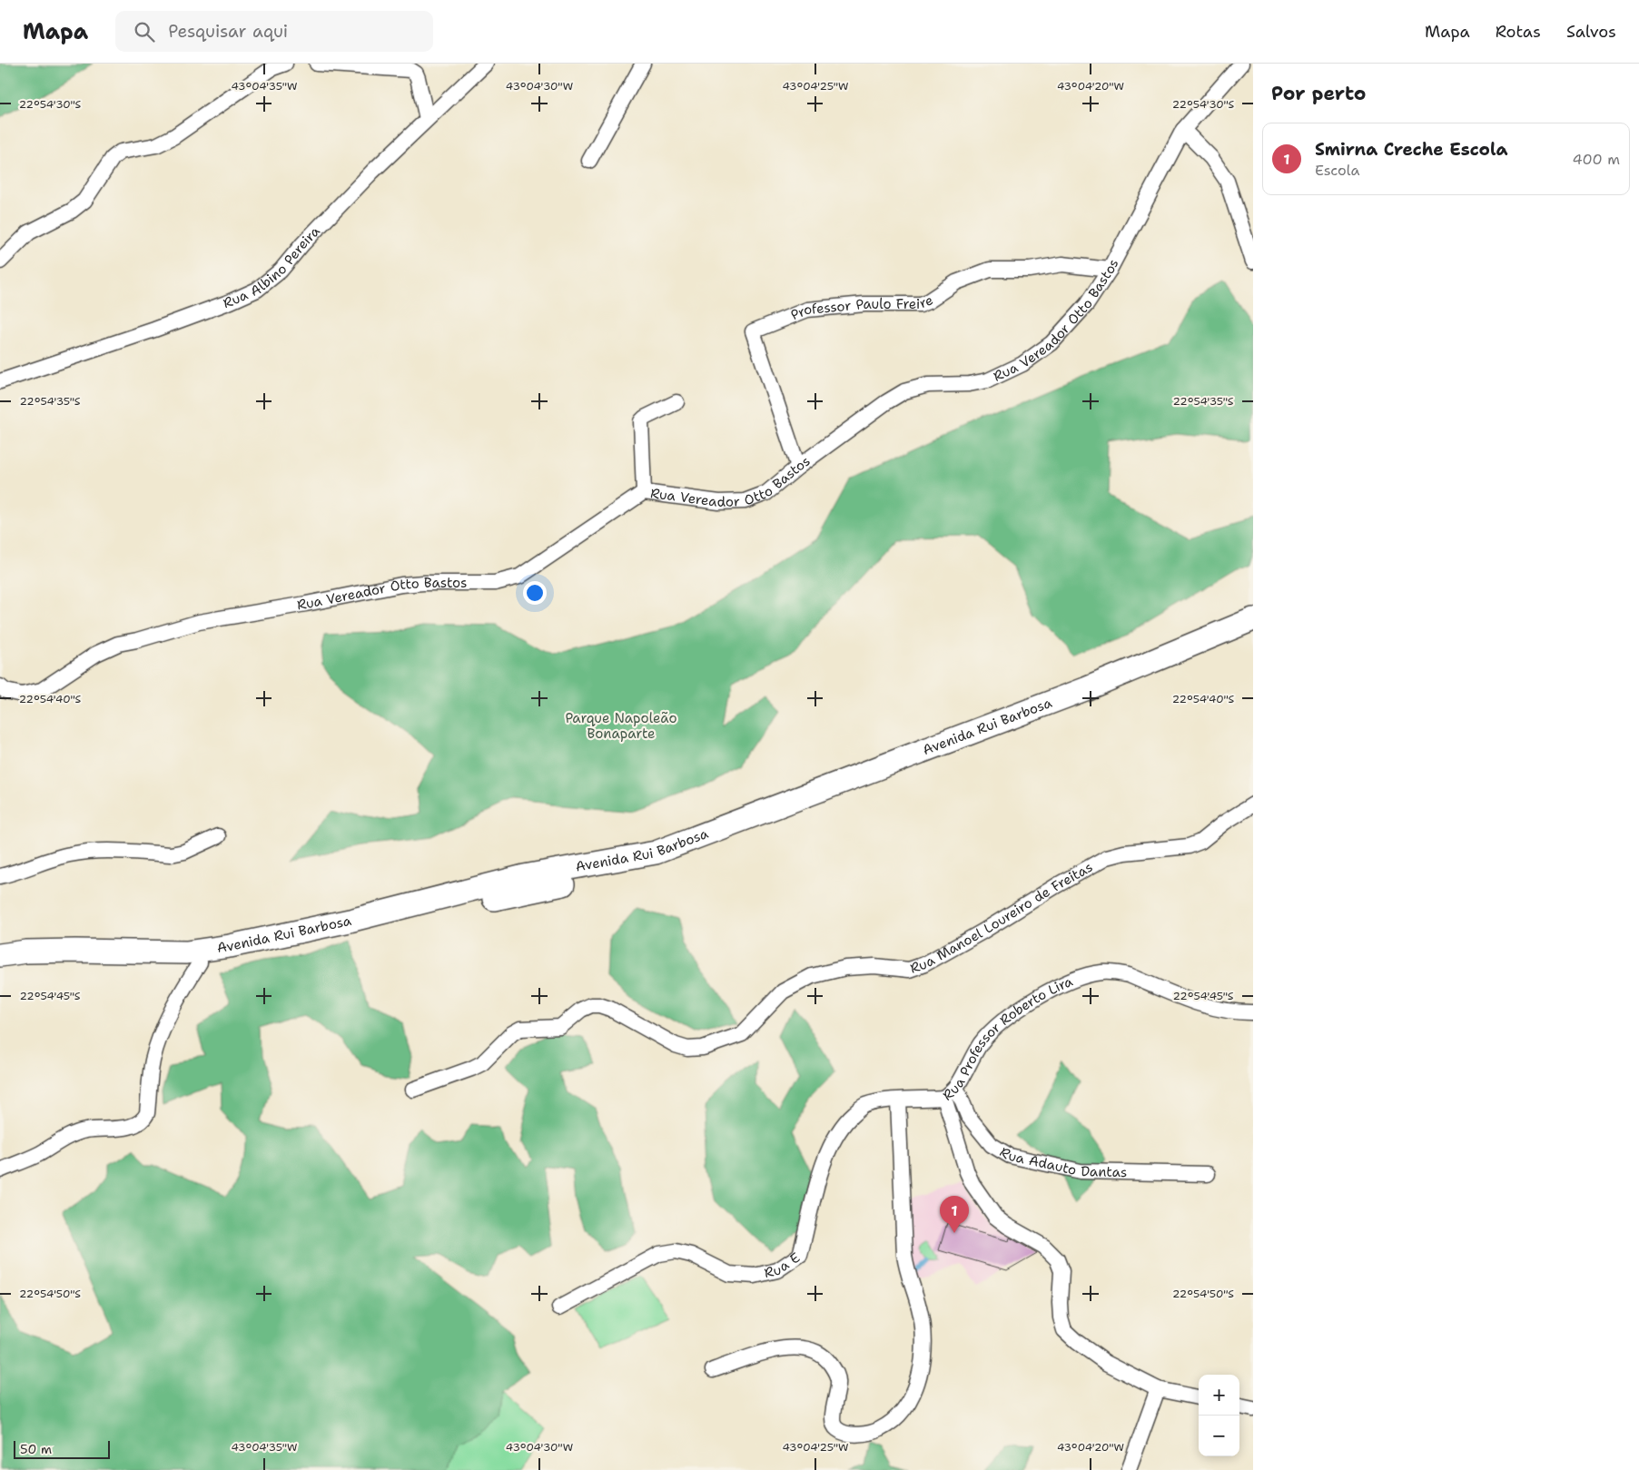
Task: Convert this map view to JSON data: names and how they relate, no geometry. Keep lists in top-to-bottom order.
{
  "streets": {
    "main road": ["Avenida Rui Barbosa"],
    "street": [
      "Rua Albino Pereira",
      "Professor Paulo Freire",
      "Rua Vereador Otto Bastos",
      "Rua Manoel Loureiro de Freitas",
      "Rua Professor Roberto Lira",
      "Rua Adauto Dantas",
      "Rua E"
    ]
  },
  "crossings": [
    ["Professor Paulo Freire", "Rua Vereador Otto Bastos"],
    ["Rua Professor Roberto Lira", "Rua Adauto Dantas"],
    ["Rua Professor Roberto Lira", "Rua E"]
  ],
  "parks": ["Parque Napoleão Bonaparte"],
  "scale_bar": "50 m",
  "page": {
    "header": "Mapa",
    "search": "Pesquisar aqui",
    "nav": ["Mapa", "Rotas", "Salvos"],
    "heading": "Por perto",
    "list": [
      {
        "mark": "1",
        "name": "Smirna Creche Escola",
        "note": "Escola",
        "value": "400 m"
      }
    ],
    "pins": "1",
    "map_buttons": ["+", "−"],
    "scale": "50 m"
  },
  "coordinates": [
    "43°04'35\"W",
    "43°04'30\"W",
    "43°04'25\"W",
    "43°04'20\"W",
    "22°54'30\"S",
    "22°54'35\"S",
    "22°54'40\"S",
    "22°54'45\"S",
    "22°54'50\"S"
  ]
}
